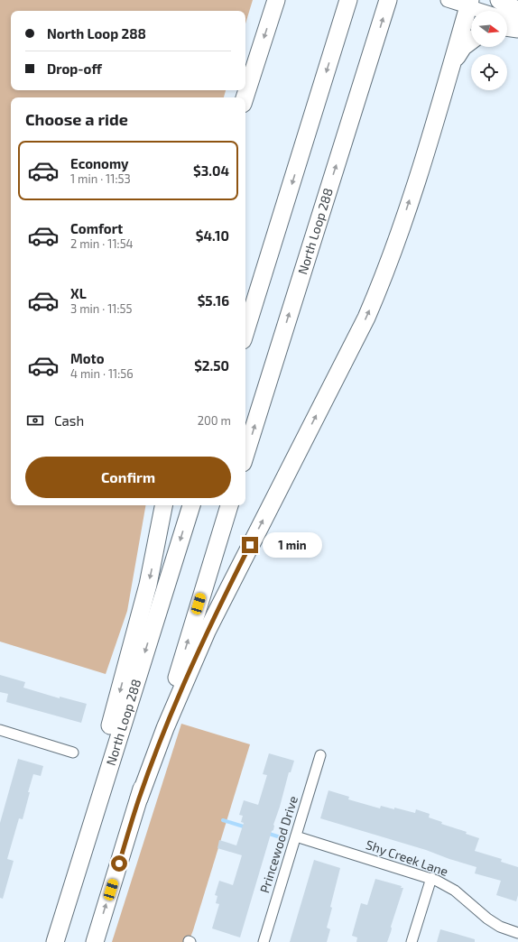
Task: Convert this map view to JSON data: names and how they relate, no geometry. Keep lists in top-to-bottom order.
{
  "streets": {
    "highway": ["North Loop 288"],
    "street": ["Princewood Drive", "Shy Creek Lane"]
  },
  "crossings": [
    ["Princewood Drive", "Shy Creek Lane"]
  ],
  "north": "right",
  "page": {
    "banner": ["North Loop 288", "Drop-off"],
    "heading": "Choose a ride",
    "list": [
      {
        "name": "Economy",
        "note": "1 min · 11:53",
        "value": "$3.04"
      },
      {
        "name": "Comfort",
        "note": "2 min · 11:54",
        "value": "$4.10"
      },
      {
        "name": "XL",
        "note": "3 min · 11:55",
        "value": "$5.16"
      },
      {
        "name": "Moto",
        "note": "4 min · 11:56",
        "value": "$2.50"
      }
    ],
    "pay": ["Cash", "200 m"],
    "buttons": "Confirm",
    "bubble": "1 min"
  }
}
